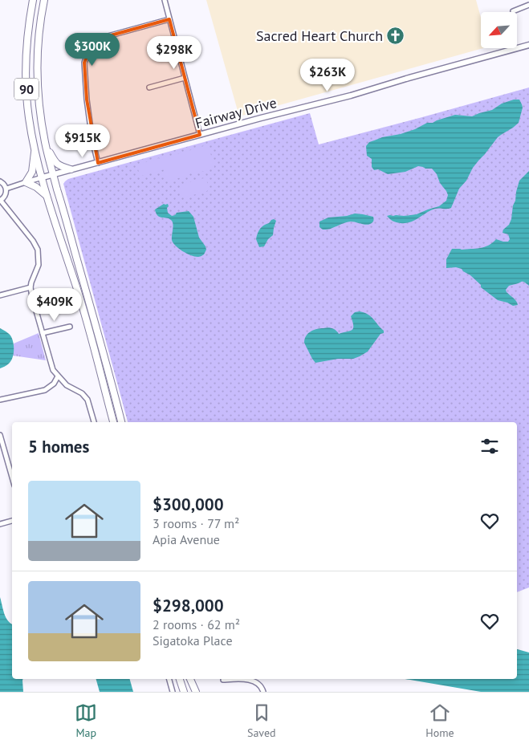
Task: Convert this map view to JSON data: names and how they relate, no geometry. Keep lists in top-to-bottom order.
{
  "streets": {
    "main road": ["90"],
    "street": ["Fairway Drive"]
  },
  "crossings": [
    ["90", "Fairway Drive"]
  ],
  "places": {
    "church": ["Sacred Heart Church"]
  },
  "north": "bottom left",
  "page": {
    "price": [
      "$300K",
      "$298K",
      "$263K",
      "$915K",
      "$409K"
    ],
    "heading": "5 homes",
    "list": [
      {
        "name": "$300,000",
        "note": "3 rooms · 77 m² · Apia Avenue"
      },
      {
        "name": "$298,000",
        "note": "2 rooms · 62 m² · Sigatoka Place"
      }
    ],
    "tabs": ["Map", "Saved", "Home"]
  }
}
